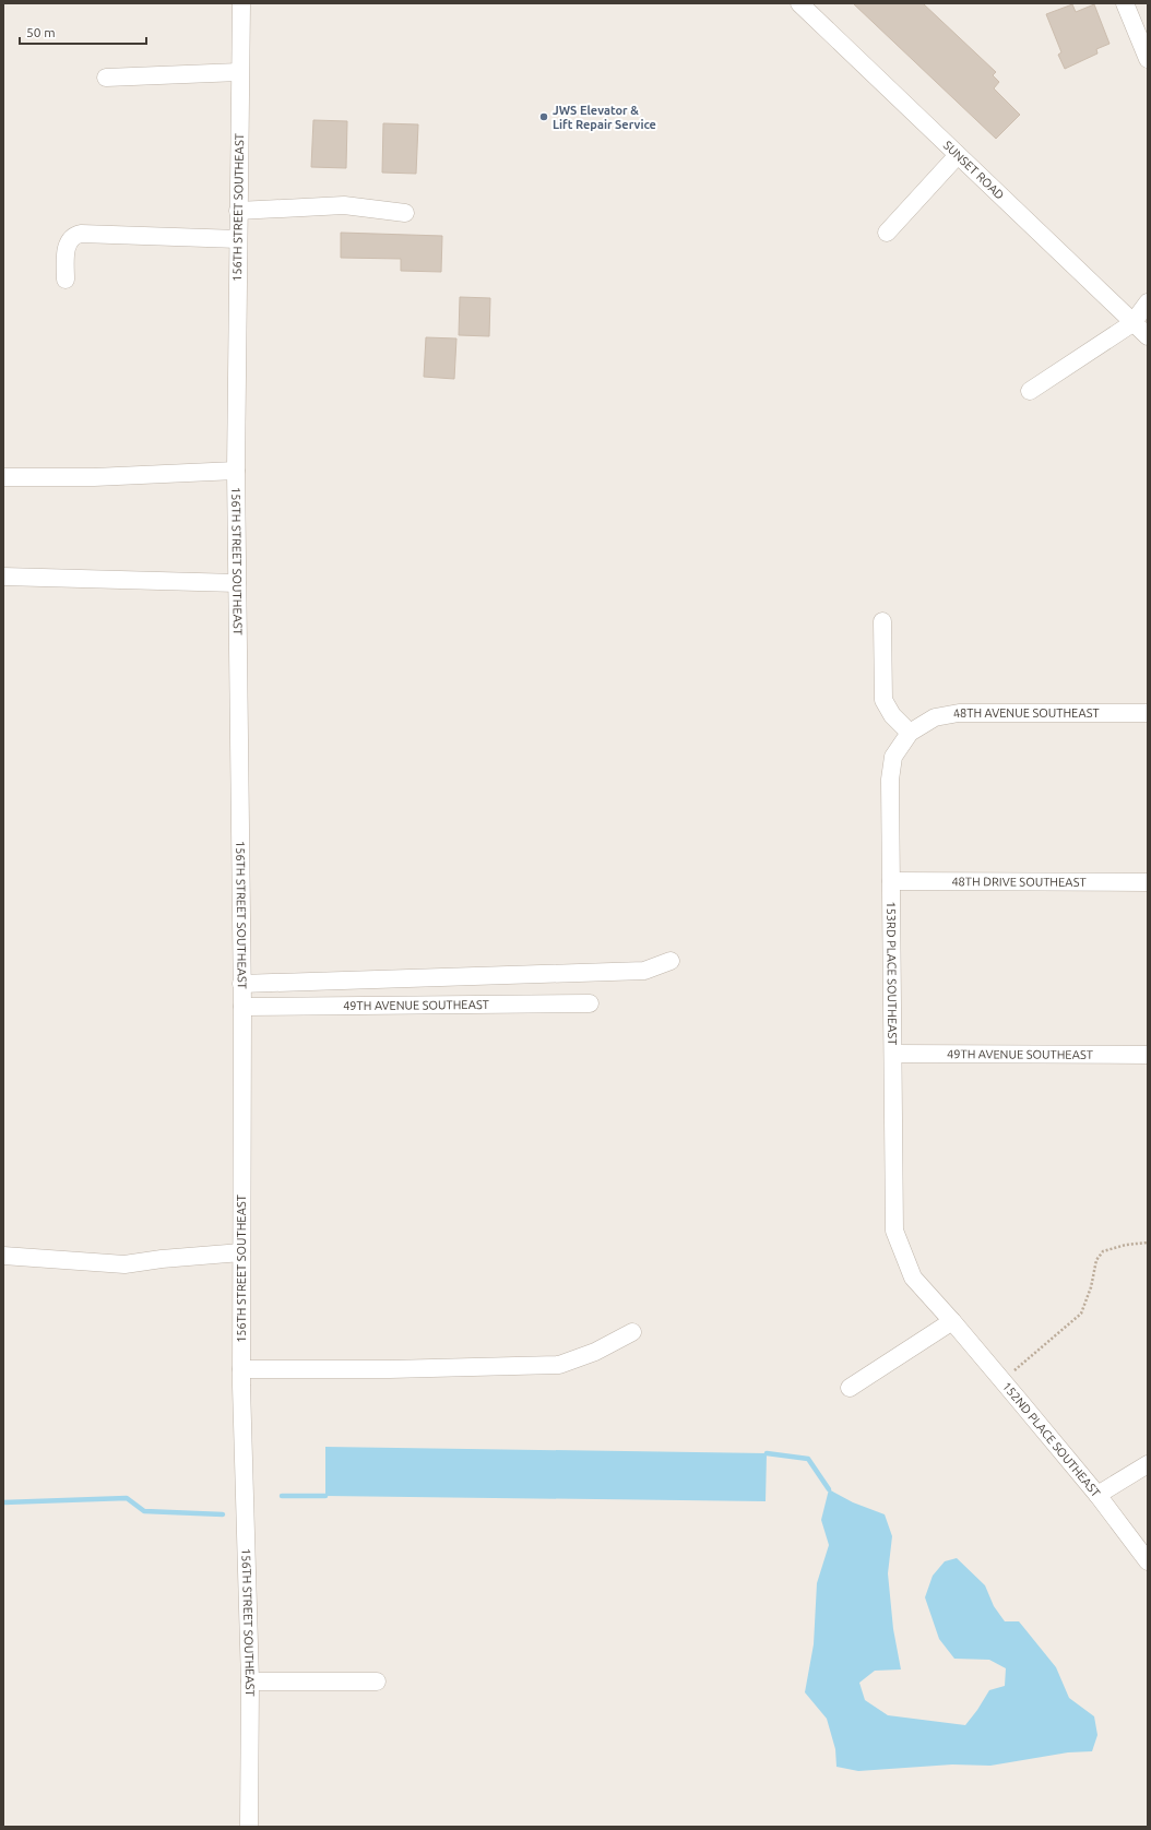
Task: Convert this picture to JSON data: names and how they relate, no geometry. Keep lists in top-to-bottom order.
{
  "streets": {
    "street": [
      "SUNSET ROAD",
      "156TH STREET SOUTHEAST",
      "48TH AVENUE SOUTHEAST",
      "48TH DRIVE SOUTHEAST",
      "153RD PLACE SOUTHEAST",
      "49TH AVENUE SOUTHEAST",
      "152ND PLACE SOUTHEAST"
    ]
  },
  "crossings": [
    ["156TH STREET SOUTHEAST", "49TH AVENUE SOUTHEAST"],
    ["48TH AVENUE SOUTHEAST", "153RD PLACE SOUTHEAST"],
    ["48TH DRIVE SOUTHEAST", "153RD PLACE SOUTHEAST"],
    ["153RD PLACE SOUTHEAST", "49TH AVENUE SOUTHEAST"],
    ["153RD PLACE SOUTHEAST", "152ND PLACE SOUTHEAST"]
  ],
  "places": ["JWS Elevator & Lift Repair Service"],
  "scale_bar": "50 m"
}
